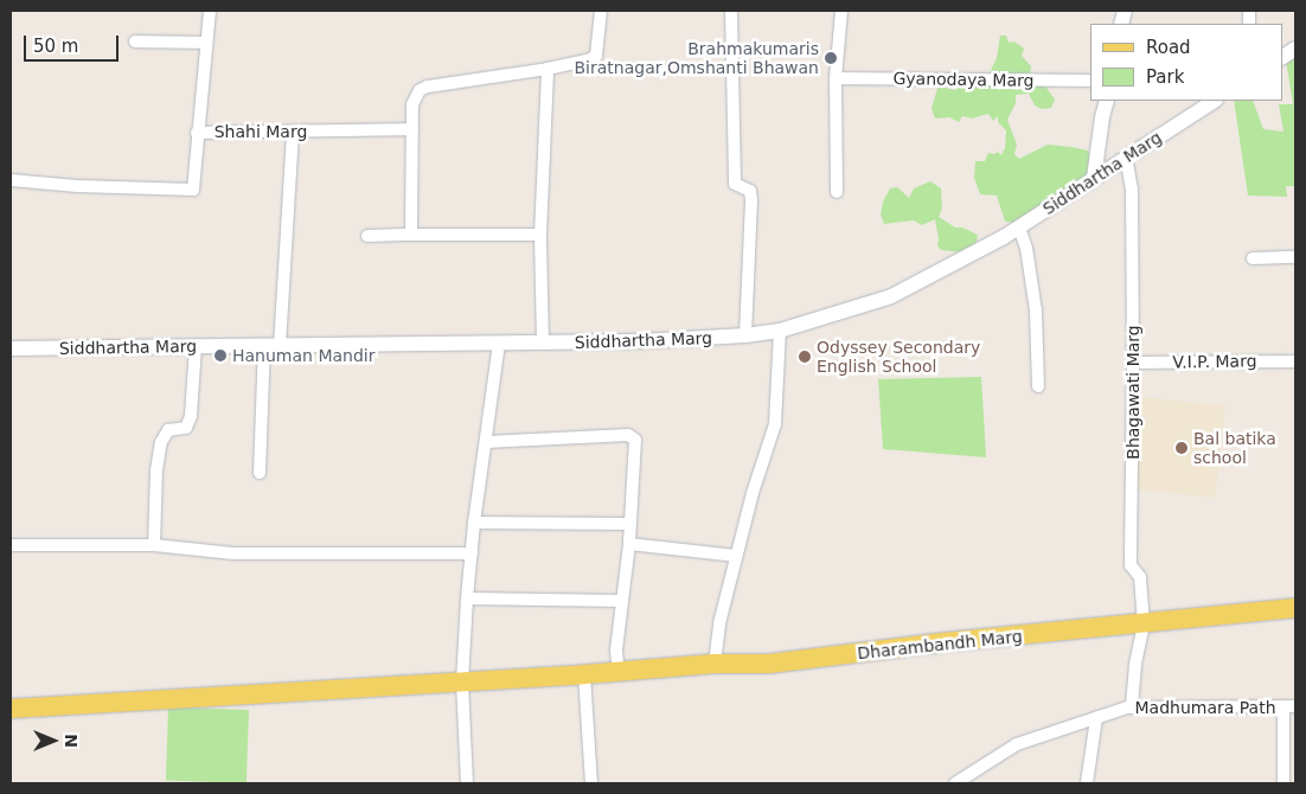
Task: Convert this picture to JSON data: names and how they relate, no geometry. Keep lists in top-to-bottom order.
{
  "streets": {
    "main road": ["Dharambandh Marg"],
    "street": [
      "Gyanodaya Marg",
      "Shahi Marg",
      "Siddhartha Marg",
      "V.I.P. Marg",
      "Bhagawati Marg",
      "Madhumara Path"
    ]
  },
  "crossings": [
    ["Siddhartha Marg", "Bhagawati Marg"],
    ["V.I.P. Marg", "Bhagawati Marg"],
    ["Bhagawati Marg", "Dharambandh Marg"],
    ["Bhagawati Marg", "Madhumara Path"]
  ],
  "places": [
    "Brahmakumaris Biratnagar,Omshanti Bhawan",
    "Hanuman Mandir",
    "Odyssey Secondary English School",
    "Bal batika school"
  ],
  "legend": ["Road", "Park"],
  "scale_bar": "50 m",
  "north": "right"
}
